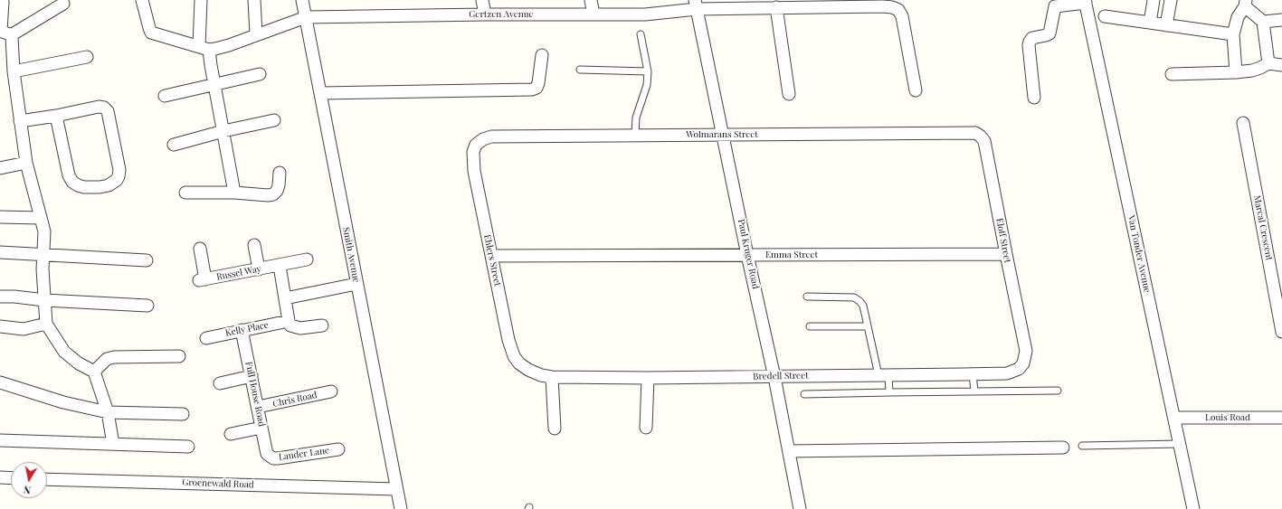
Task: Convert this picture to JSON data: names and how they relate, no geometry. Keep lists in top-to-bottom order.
{
  "streets": {
    "street": [
      "Gertzen Avenue",
      "Wolmarans Street",
      "Marcal Crescent",
      "Eloff Street",
      "Paul Kruger Road",
      "Van Tonder Avenue",
      "Smith Avenue",
      "Emma Street",
      "Ehlers Street",
      "Russel Way",
      "Kelly Place",
      "Bredell Street",
      "Full House Road",
      "Chris Road",
      "Louis Road",
      "Lauder Lane",
      "Groenewald Road"
    ]
  },
  "crossings": [
    ["Gertzen Avenue", "Paul Kruger Road"],
    ["Gertzen Avenue", "Smith Avenue"],
    ["Wolmarans Street", "Eloff Street"],
    ["Wolmarans Street", "Paul Kruger Road"],
    ["Wolmarans Street", "Ehlers Street"],
    ["Eloff Street", "Emma Street"],
    ["Eloff Street", "Bredell Street"],
    ["Paul Kruger Road", "Emma Street"],
    ["Paul Kruger Road", "Bredell Street"],
    ["Van Tonder Avenue", "Louis Road"],
    ["Smith Avenue", "Groenewald Road"],
    ["Emma Street", "Ehlers Street"],
    ["Ehlers Street", "Bredell Street"],
    ["Kelly Place", "Full House Road"],
    ["Full House Road", "Chris Road"],
    ["Full House Road", "Lauder Lane"]
  ],
  "north": "bottom"
}
